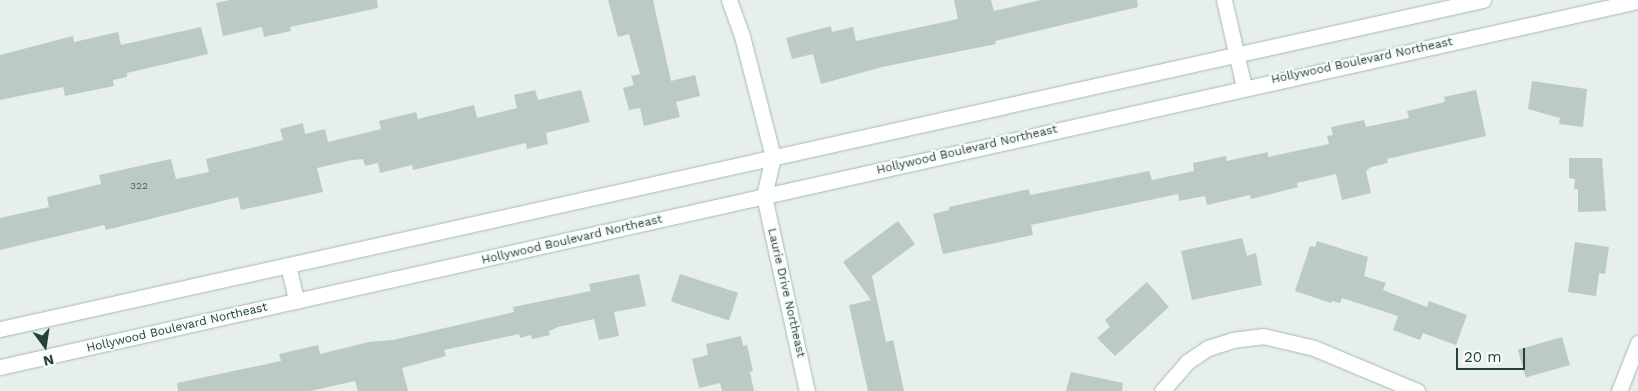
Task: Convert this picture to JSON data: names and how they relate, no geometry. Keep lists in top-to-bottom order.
{
  "streets": {
    "street": ["Hollywood Boulevard Northeast", "Laurie Drive Northeast"]
  },
  "crossings": [
    ["Hollywood Boulevard Northeast", "Laurie Drive Northeast"]
  ],
  "house_numbers": ["322"],
  "scale_bar": "20 m",
  "north": "bottom"
}
